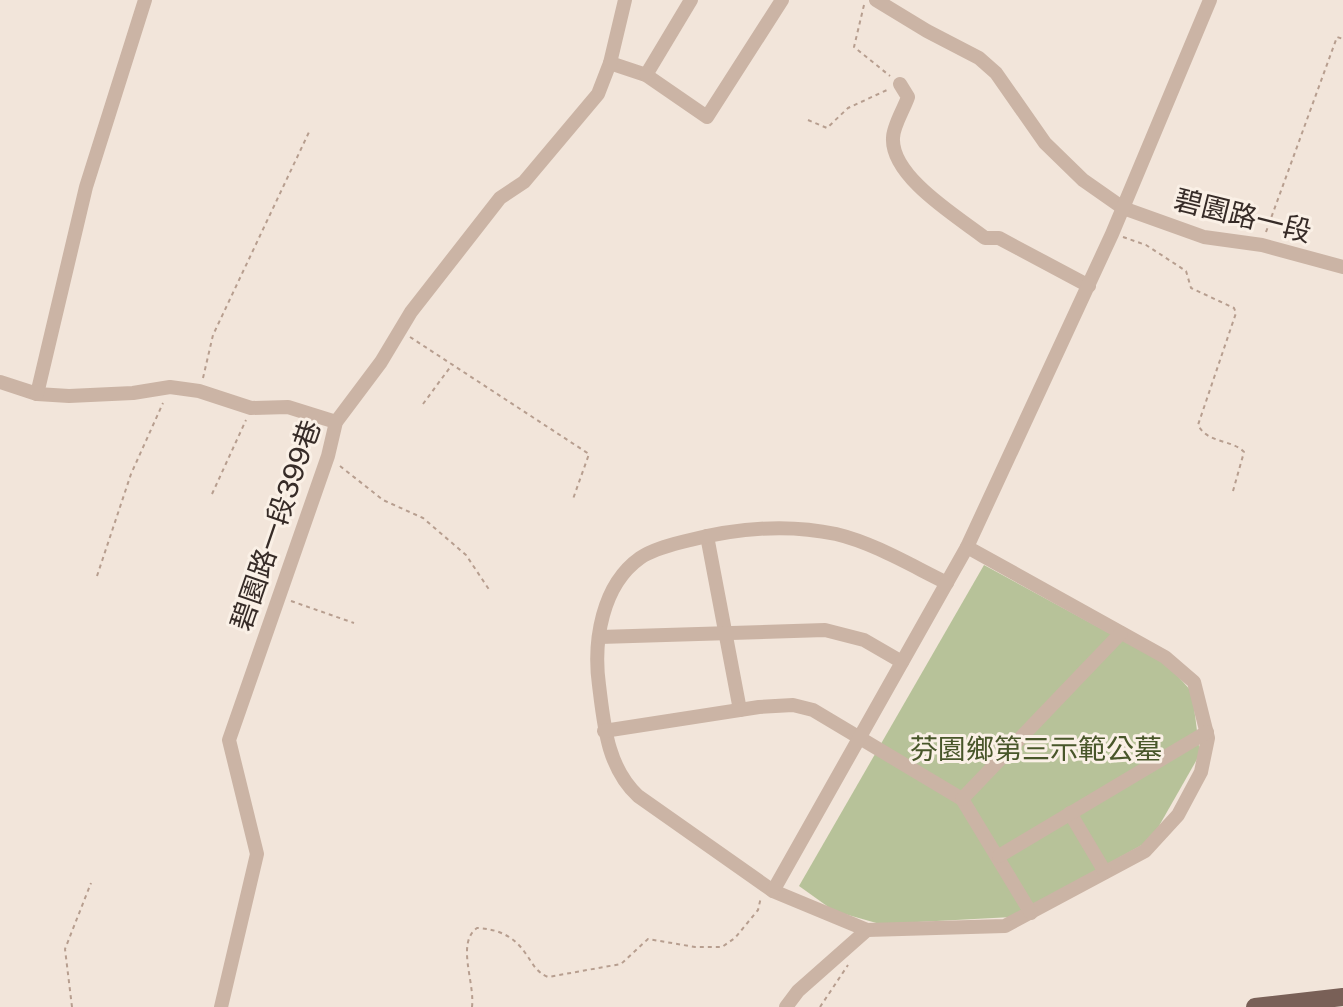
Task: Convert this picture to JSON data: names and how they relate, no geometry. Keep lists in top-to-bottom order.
{
  "streets": {
    "street": ["碧園路一段", "碧園路一段399巷"]
  },
  "parks": ["芬園鄉第三示範公墓"]
}
